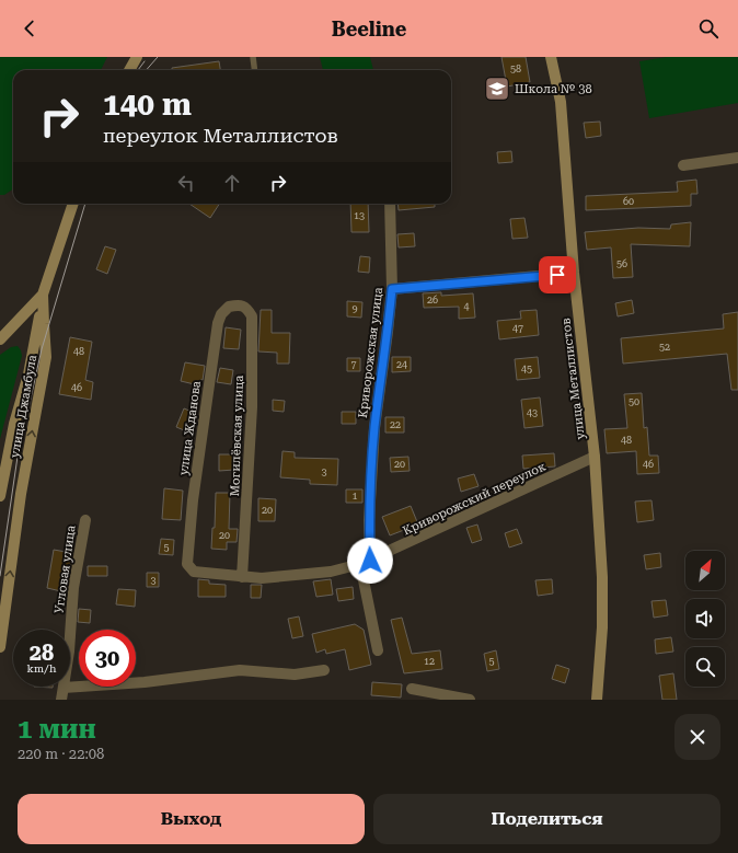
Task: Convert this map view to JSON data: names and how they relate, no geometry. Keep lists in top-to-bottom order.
{
  "streets": {
    "street": [
      "Криворожская улица",
      "улица Металлистов",
      "улица Джамбула",
      "улица Жданова",
      "Могилёвская улица",
      "Криворожский переулок",
      "Угловая улица"
    ]
  },
  "crossings": [
    ["Криворожская улица", "Криворожский переулок"],
    ["улица Металлистов", "Криворожский переулок"],
    ["улица Жданова", "Могилёвская улица"],
    ["улица Жданова", "Криворожский переулок"],
    ["Могилёвская улица", "Криворожский переулок"]
  ],
  "places": {
    "school or university": ["Школа № 38"]
  },
  "house_numbers": [
    "58",
    "60",
    "13",
    "56",
    "26",
    "4",
    "9",
    "47",
    "52",
    "48",
    "7",
    "24",
    "45",
    "46",
    "50",
    "43",
    "22",
    "48",
    "20",
    "46",
    "3",
    "1",
    "20",
    "20",
    "5",
    "3",
    "12",
    "5"
  ],
  "north": "top right",
  "page": {
    "header": "Beeline",
    "turn": ["140 m", "переулок Металлистов"],
    "speed": "28 km/h",
    "limit": "30",
    "heading": ["1 мин", "220 m · 22:08"],
    "buttons": ["Выход", "Поделиться"]
  }
}
